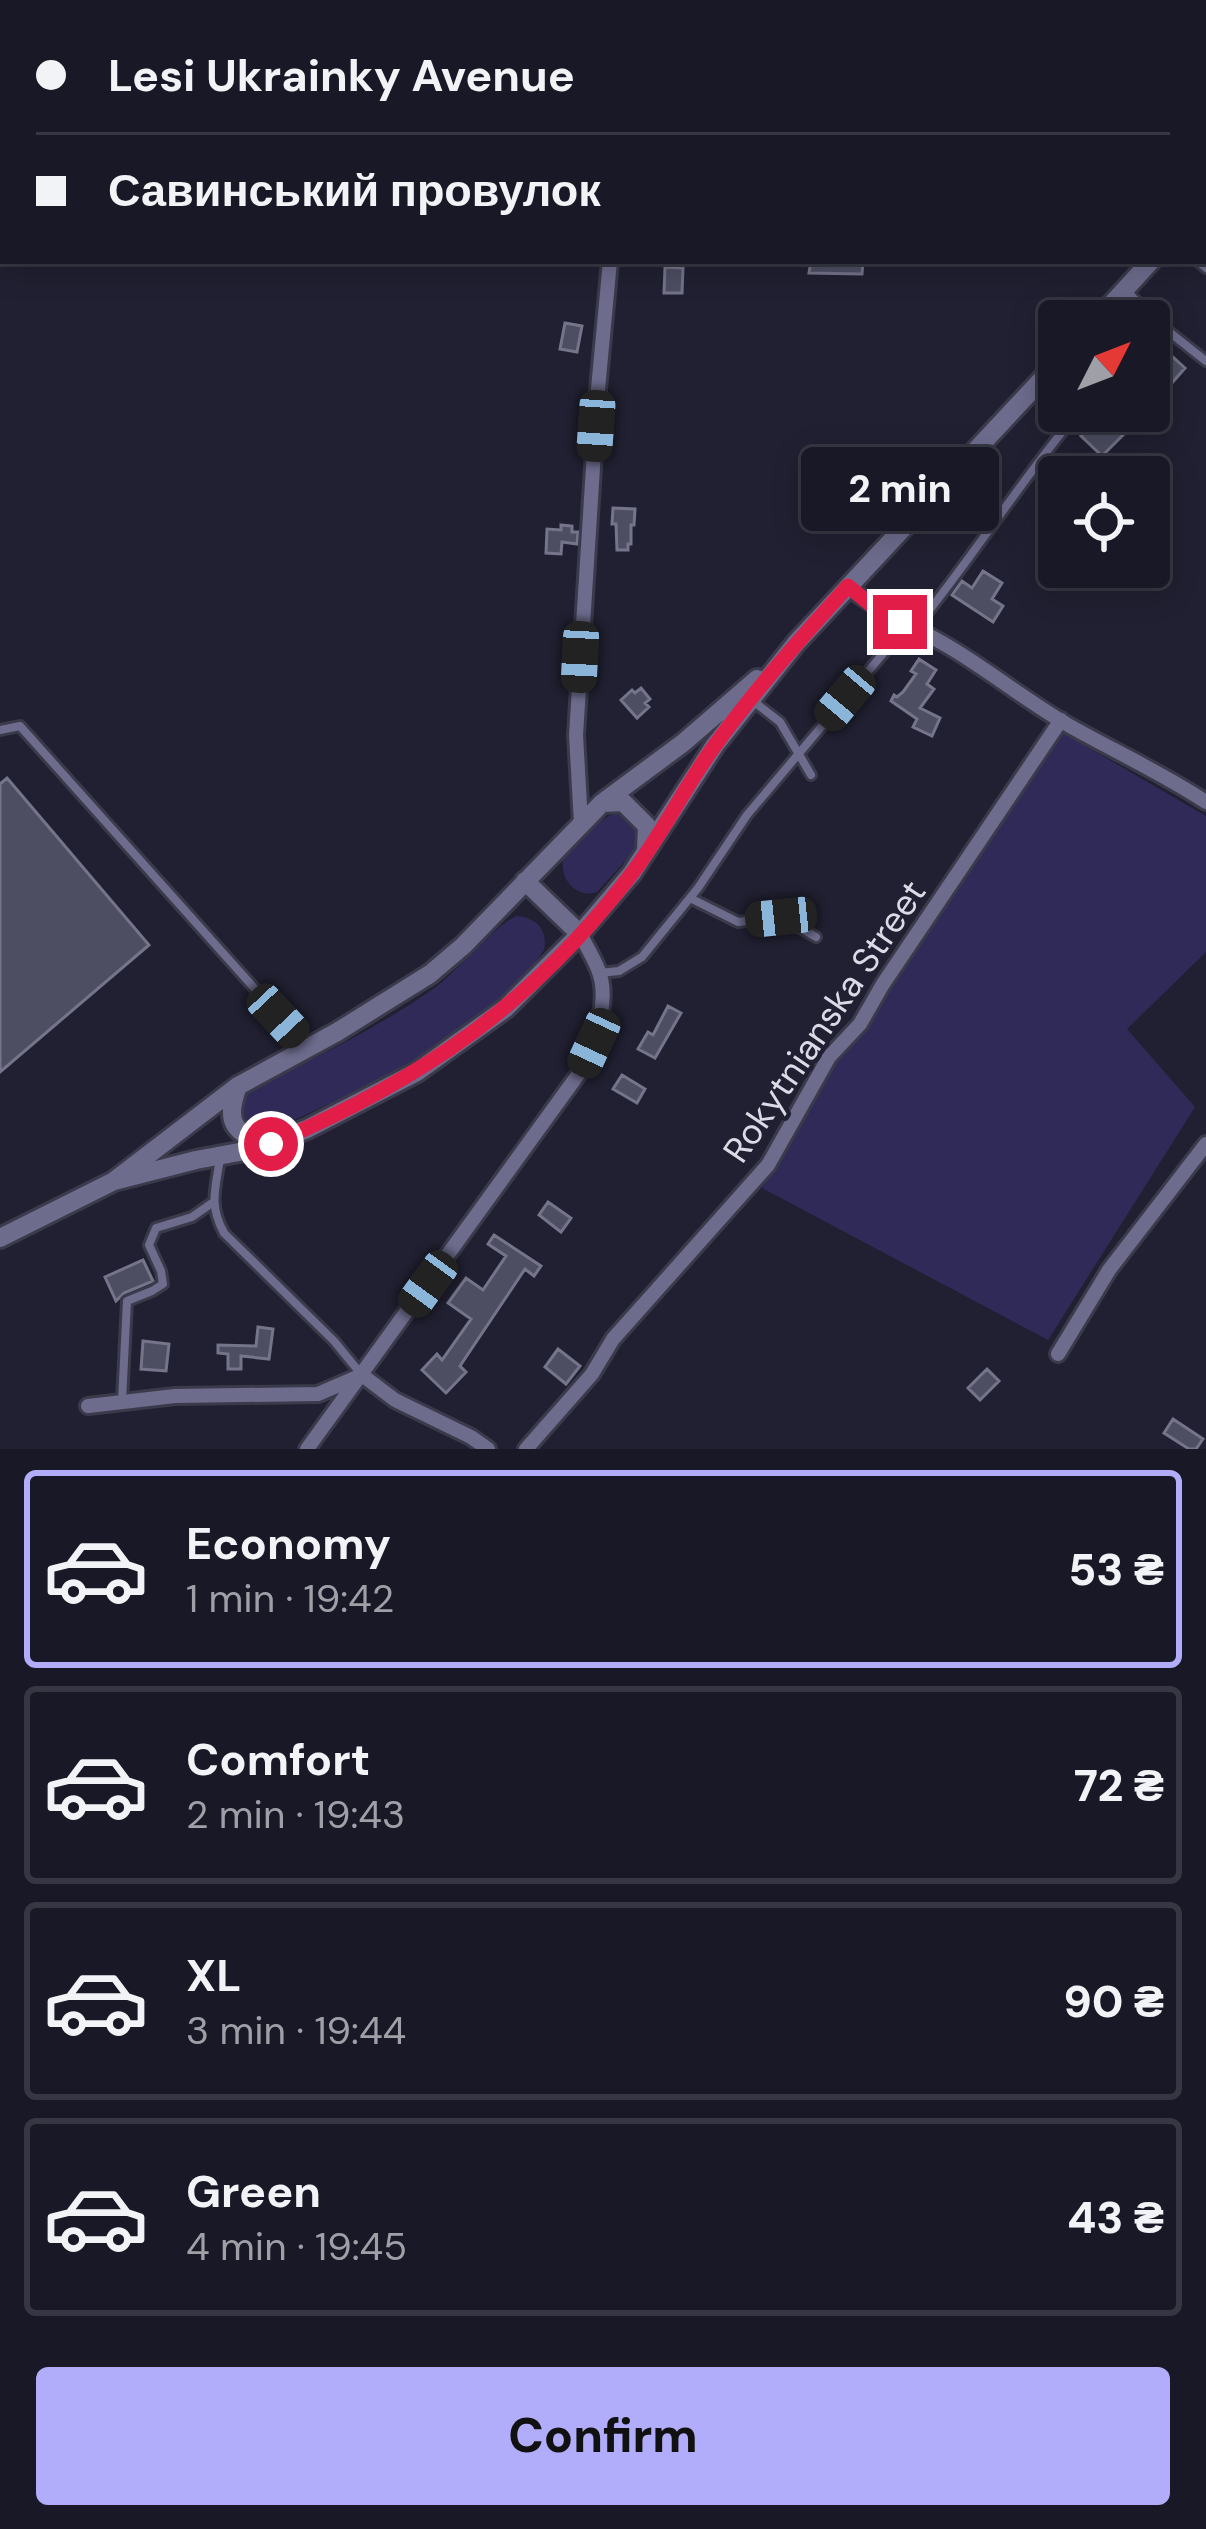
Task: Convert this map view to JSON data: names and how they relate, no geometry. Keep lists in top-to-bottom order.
{
  "streets": {
    "street": ["Rokytnianska Street"]
  },
  "north": "top right",
  "page": {
    "banner": ["Lesi Ukrainky Avenue", "Савинський провулок"],
    "bubble": "2 min",
    "list": [
      {
        "name": "Economy",
        "note": "1 min · 19:42",
        "value": "53 ₴"
      },
      {
        "name": "Comfort",
        "note": "2 min · 19:43",
        "value": "72 ₴"
      },
      {
        "name": "XL",
        "note": "3 min · 19:44",
        "value": "90 ₴"
      },
      {
        "name": "Green",
        "note": "4 min · 19:45",
        "value": "43 ₴"
      }
    ],
    "buttons": "Confirm"
  }
}
